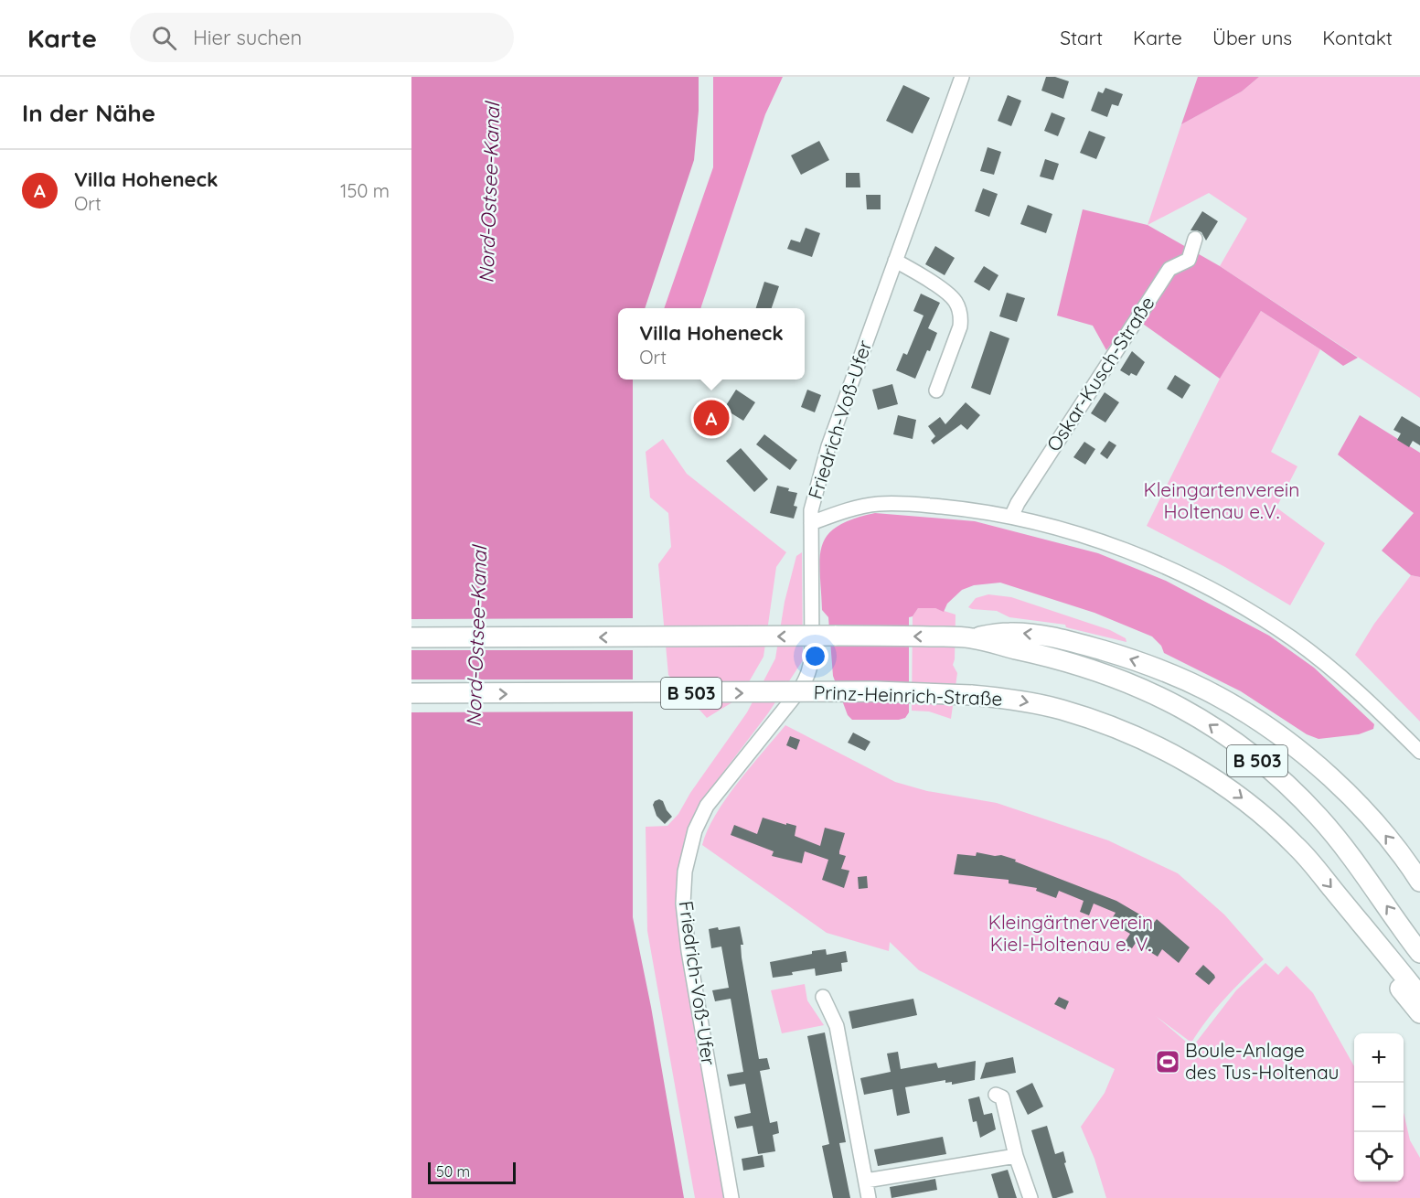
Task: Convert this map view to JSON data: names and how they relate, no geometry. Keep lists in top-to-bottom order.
{
  "streets": {
    "highway": ["B 503", "Prinz-Heinrich-Straße"],
    "street": ["Oskar-Kusch-Straße", "Friedrich-Voß-Ufer"]
  },
  "crossings": [
    ["B 503", "Prinz-Heinrich-Straße"]
  ],
  "water": ["Nord-Ostsee-Kanal"],
  "parks": ["Kleingartenverein Holtenau e.V.", "Kleingärtnerverein Kiel-Holtenau e. V."],
  "places": {
    "sports": ["Boule-Anlage des Tus-Holtenau"]
  },
  "scale_bar": "50 m",
  "page": {
    "header": "Karte",
    "search": "Hier suchen",
    "nav": [
      "Start",
      "Karte",
      "Über uns",
      "Kontakt"
    ],
    "heading": "In der Nähe",
    "list": [
      {
        "mark": "A",
        "name": "Villa Hoheneck",
        "note": "Ort",
        "value": "150 m"
      }
    ],
    "popup": ["Villa Hoheneck", "Ort"],
    "pins": "A",
    "map_buttons": ["+", "−"],
    "scale": "50 m"
  }
}
